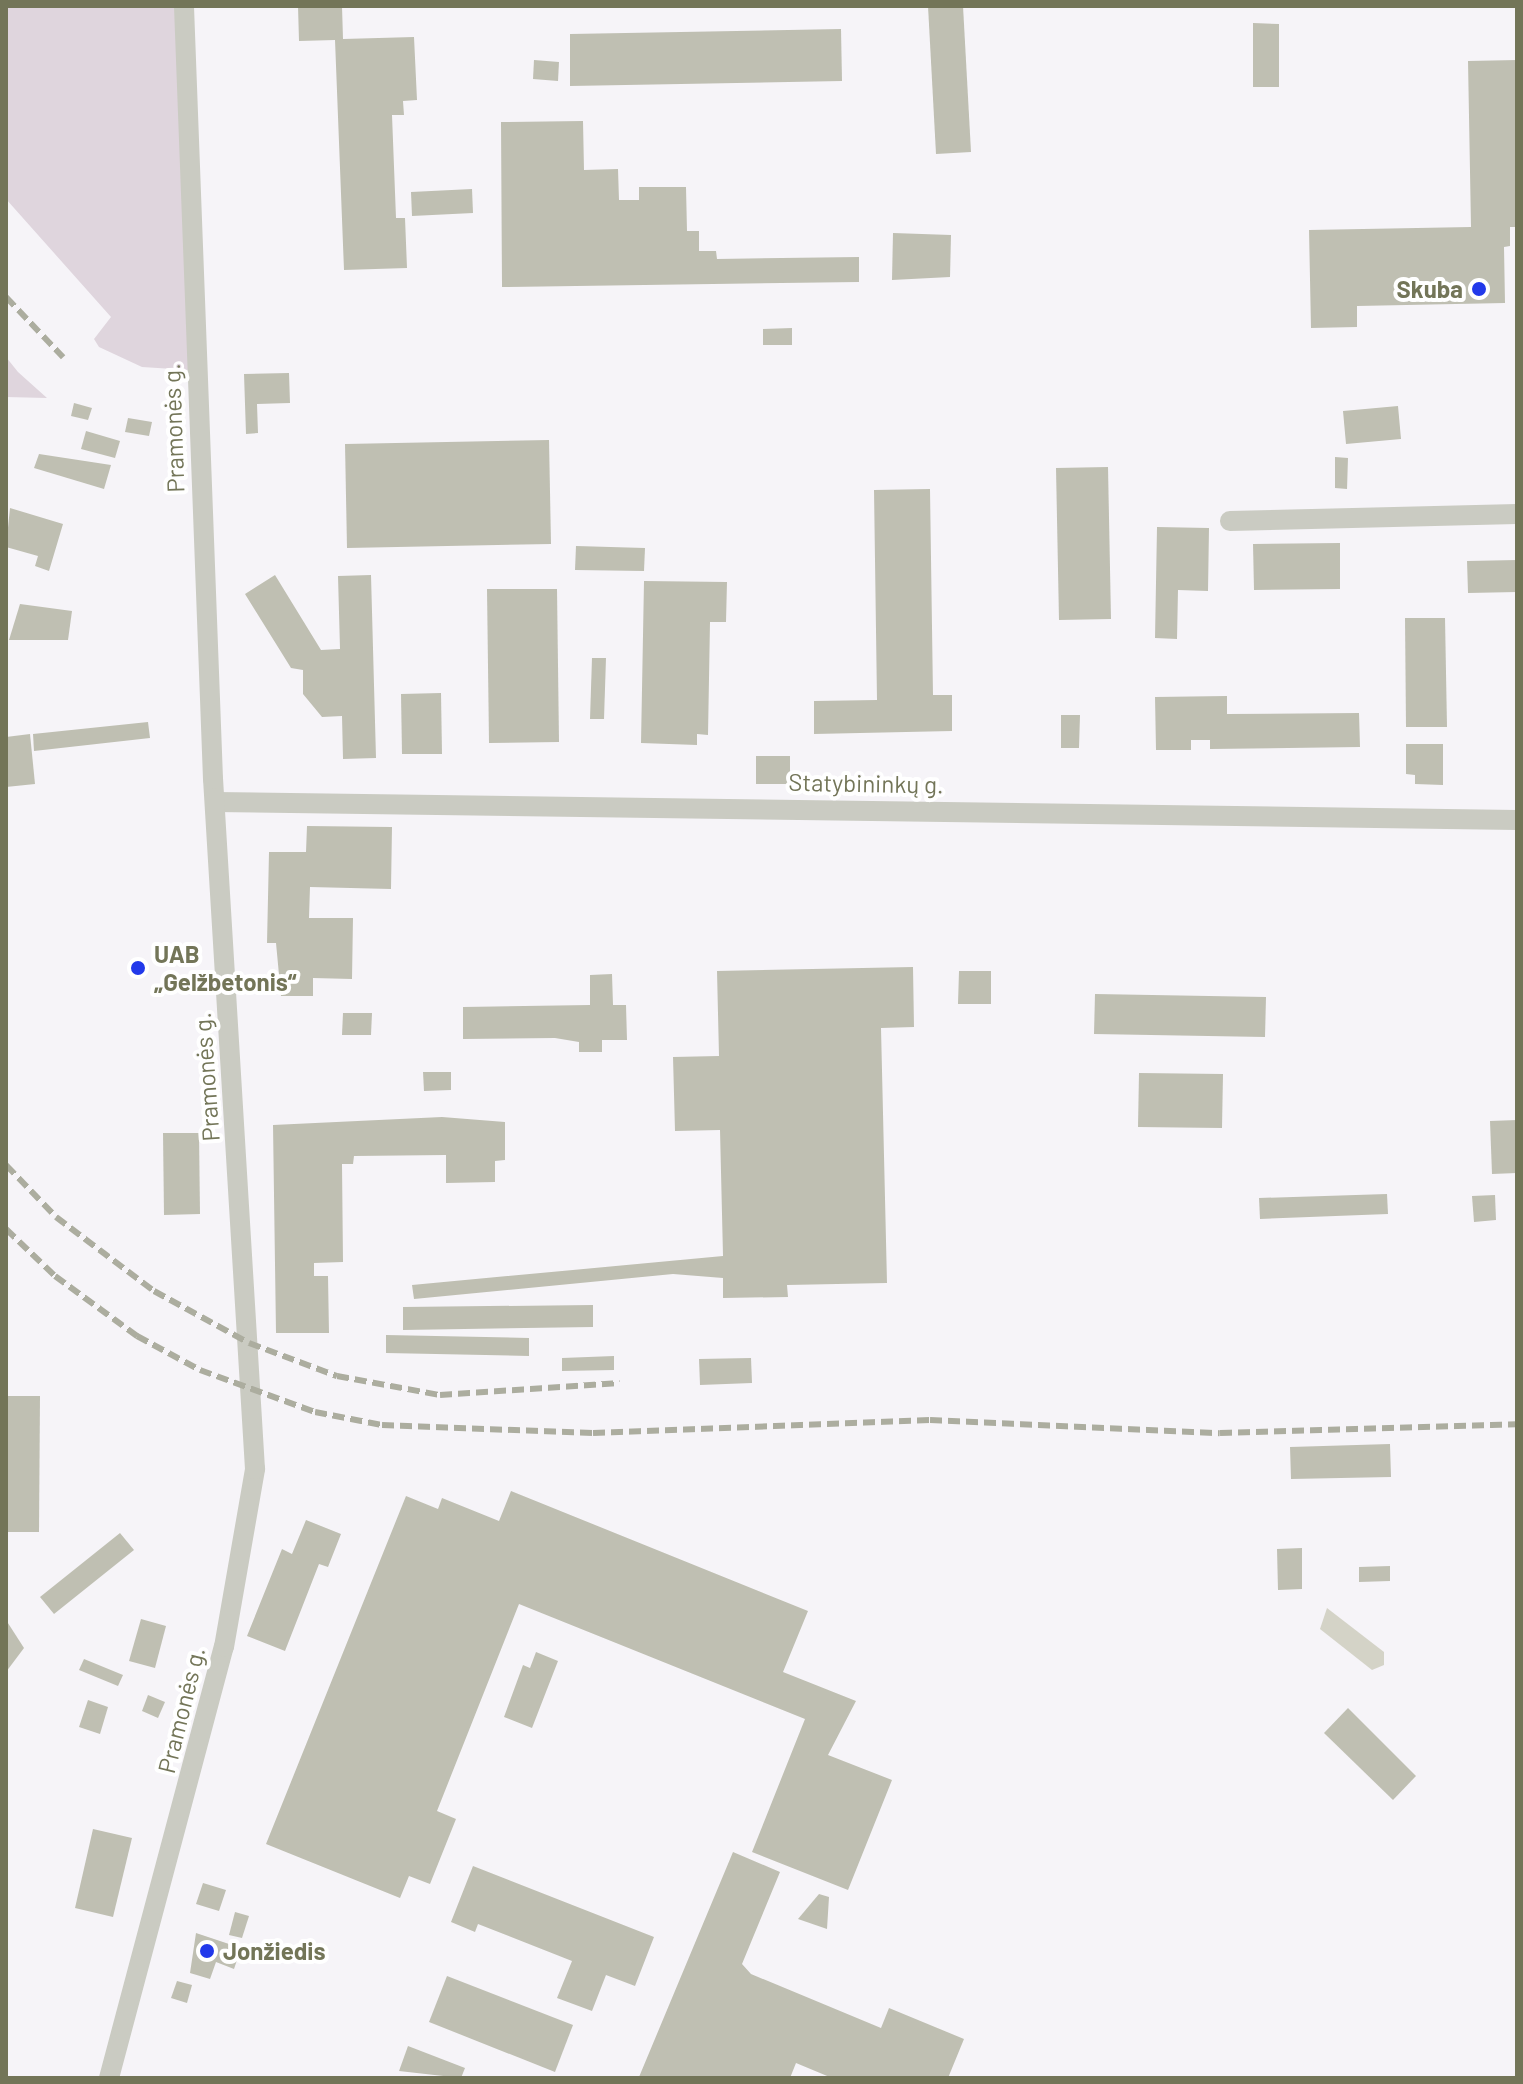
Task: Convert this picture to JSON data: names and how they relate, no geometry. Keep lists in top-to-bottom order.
{
  "streets": {
    "street": ["Pramonės g.", "Statybininkų g."]
  },
  "crossings": [
    ["Pramonės g.", "Statybininkų g."]
  ],
  "places": ["Skuba", "UAB „Gelžbetonis“", "Jonžiedis"]
}
